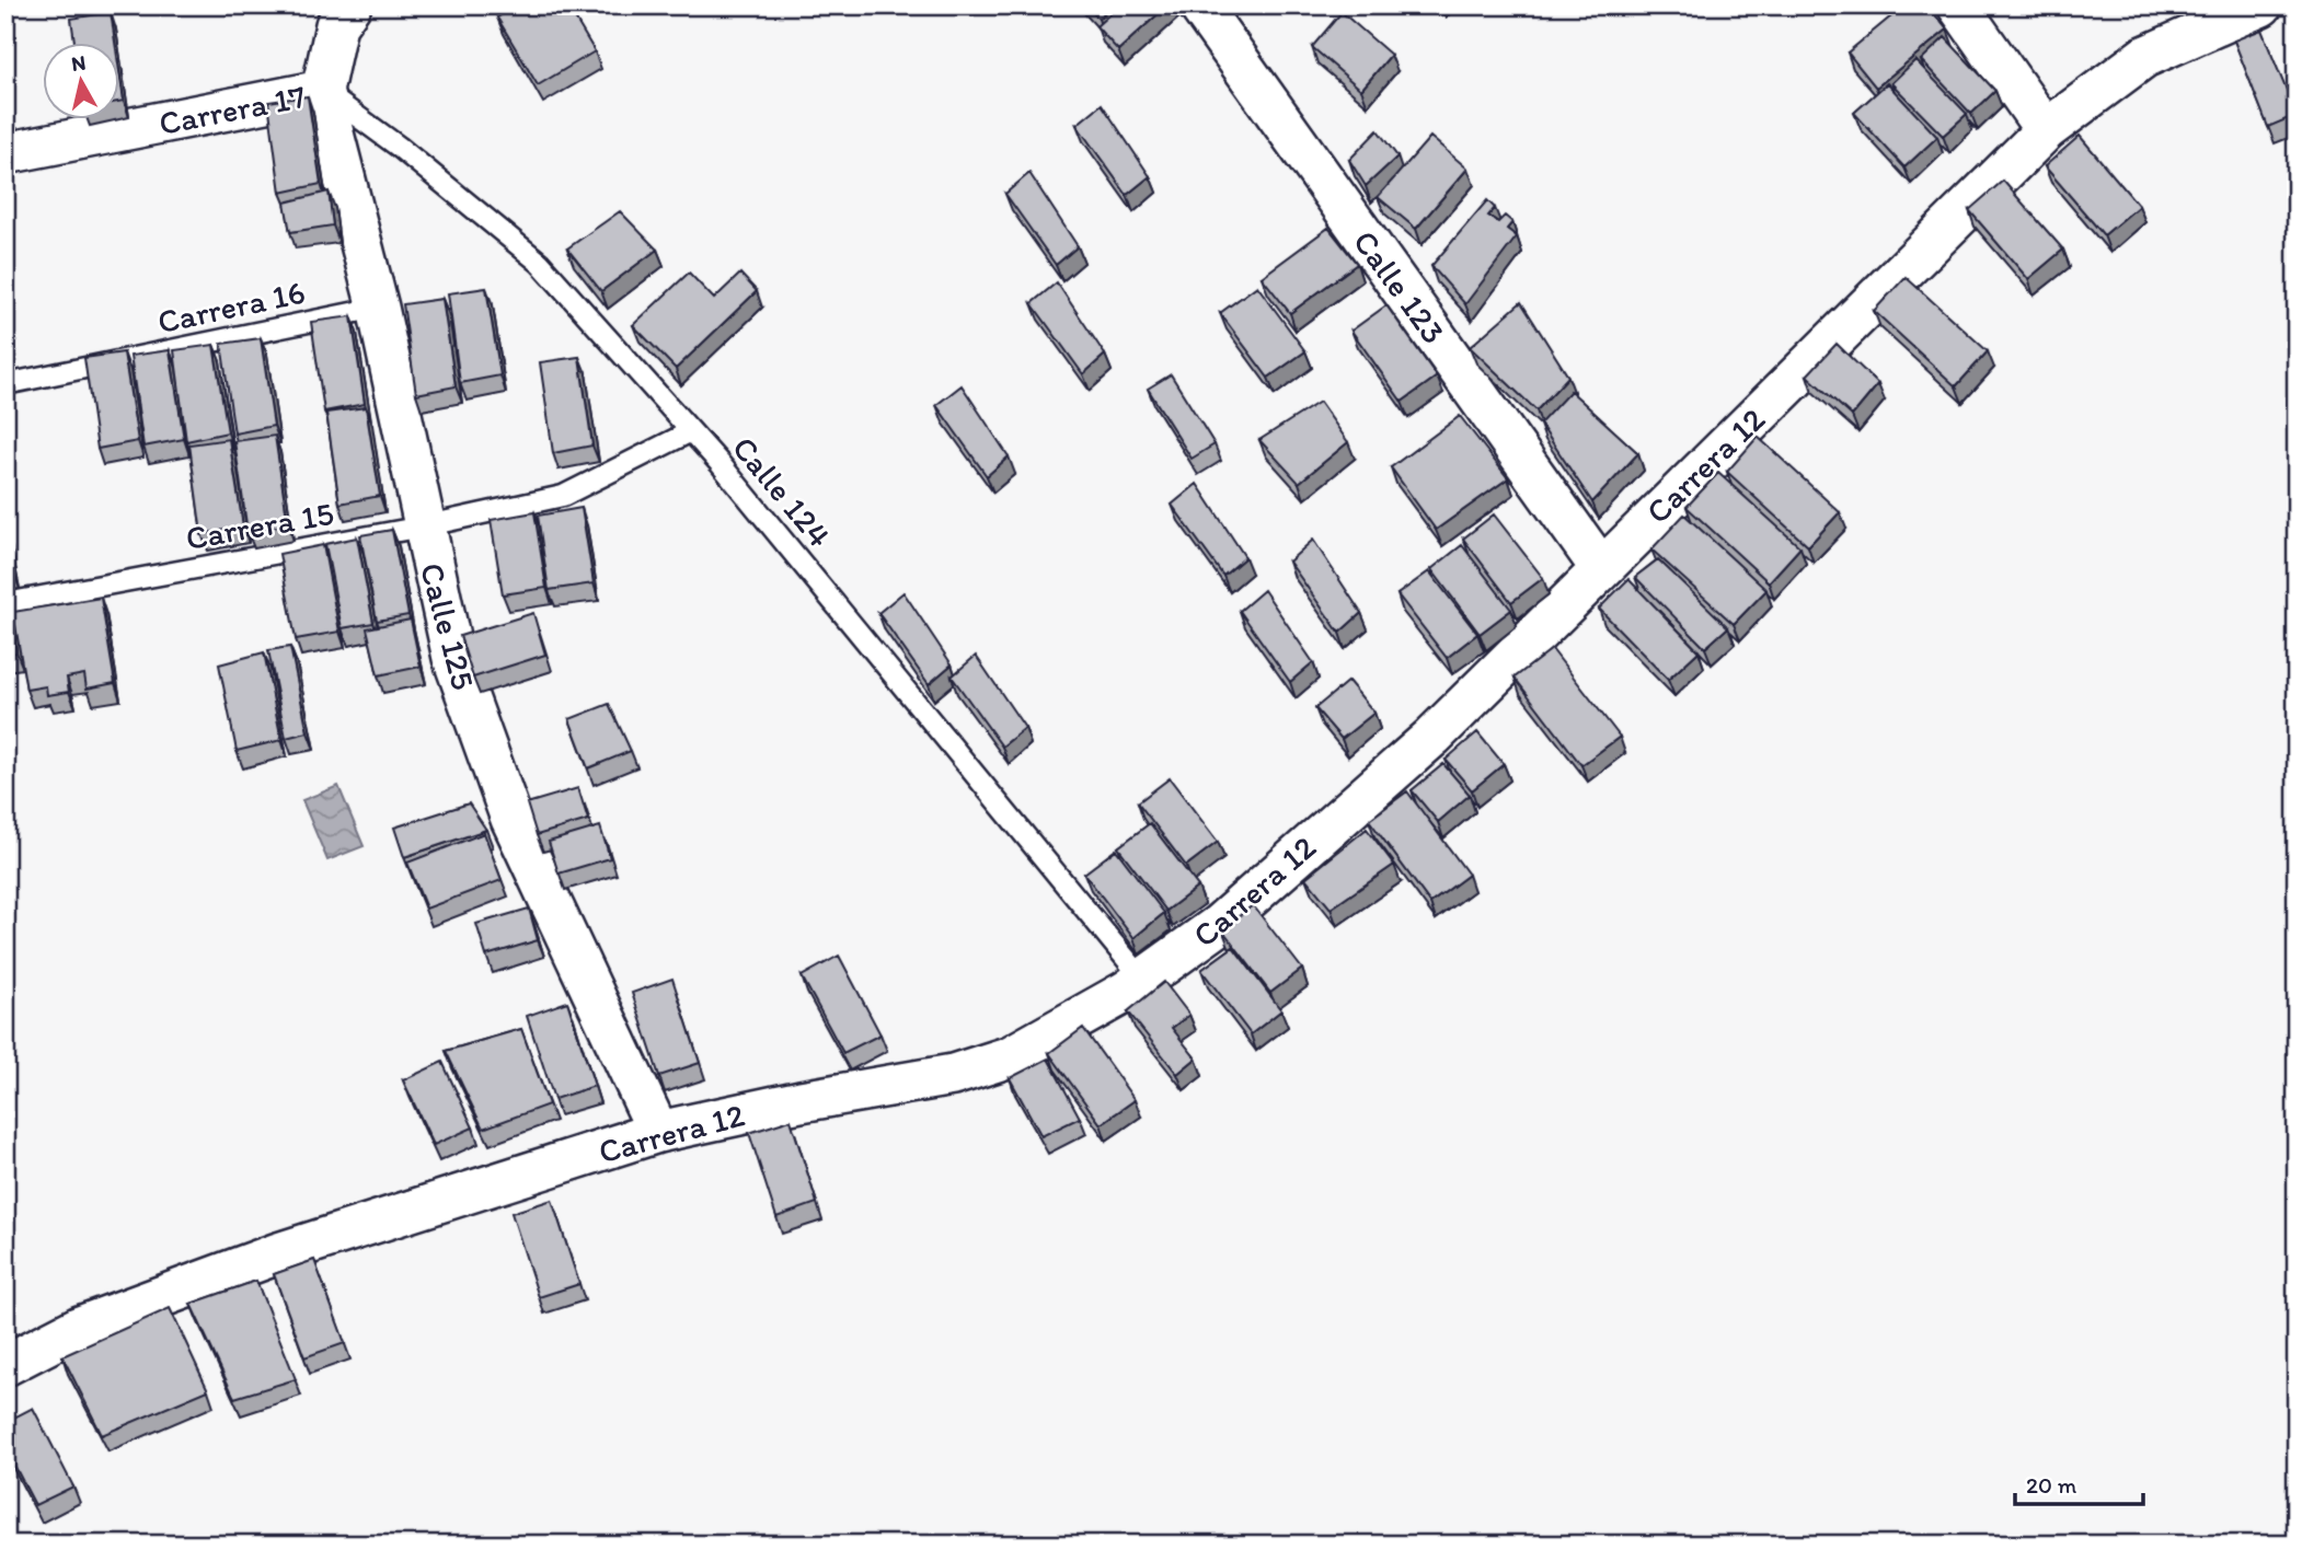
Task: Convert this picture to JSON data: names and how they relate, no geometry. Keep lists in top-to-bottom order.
{
  "streets": {
    "street": [
      "Carrera 17",
      "Calle 123",
      "Carrera 12",
      "Calle 125"
    ],
    "lane": ["Carrera 16", "Calle 124", "Carrera 15"]
  },
  "crossings": [
    ["Carrera 17", "Calle 124"],
    ["Carrera 17", "Calle 125"],
    ["Calle 123", "Carrera 12"],
    ["Carrera 16", "Calle 125"],
    ["Carrera 12", "Calle 124"],
    ["Carrera 12", "Calle 125"],
    ["Calle 124", "Carrera 15"],
    ["Calle 124", "Calle 125"],
    ["Carrera 15", "Calle 125"]
  ],
  "scale_bar": "20 m",
  "north": "top"
}
